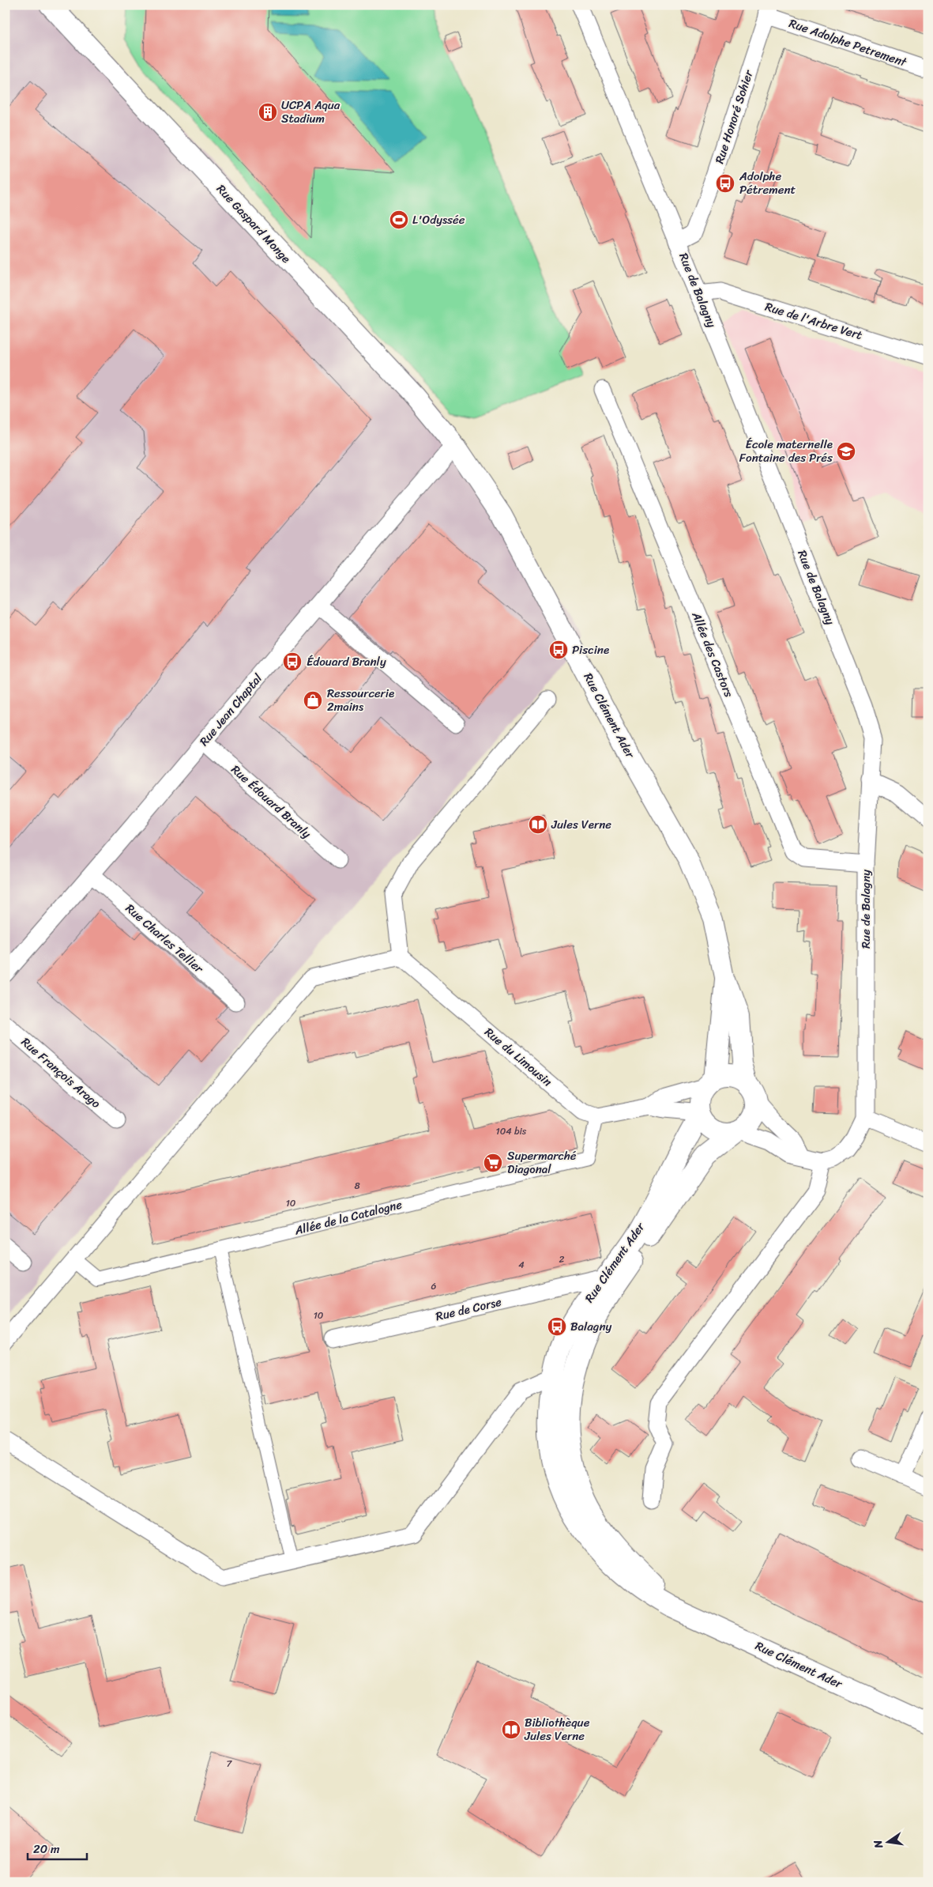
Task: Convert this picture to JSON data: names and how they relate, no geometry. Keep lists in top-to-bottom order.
{
  "streets": {
    "street": [
      "Rue Adolphe Petrement",
      "Rue Honoré Sohier",
      "Rue Gaspard Monge",
      "Rue de Balagny",
      "Rue de l'Arbre Vert",
      "Allée des Castors",
      "Rue Jean Chaptal",
      "Rue Clément Ader",
      "Rue Édouard Branly",
      "Rue Charles Tellier",
      "Rue du Limousin",
      "Rue François Arago",
      "Allée de la Catalogne",
      "Rue de Corse"
    ]
  },
  "crossings": [
    ["Rue Adolphe Petrement", "Rue Honoré Sohier"],
    ["Rue Honoré Sohier", "Rue de Balagny"],
    ["Rue Gaspard Monge", "Rue Jean Chaptal"],
    ["Rue Gaspard Monge", "Rue Clément Ader"],
    ["Rue de Balagny", "Rue de l'Arbre Vert"],
    ["Rue de Balagny", "Allée des Castors"],
    ["Rue Jean Chaptal", "Rue Clément Ader"],
    ["Rue Jean Chaptal", "Rue Édouard Branly"],
    ["Rue Jean Chaptal", "Rue Charles Tellier"],
    ["Rue Clément Ader", "Rue de Corse"],
    ["Rue du Limousin", "Allée de la Catalogne"]
  ],
  "places": {
    "building": ["UCPA Aqua Stadium"],
    "bus stop": [
      "Adolphe Pétrement",
      "Piscine",
      "Édouard Branly",
      "Balagny"
    ],
    "sports": ["L'Odyssée"],
    "school or university": ["École maternelle Fontaine des Prés"],
    "shop": ["Ressourcerie 2mains"],
    "library": ["Jules Verne", "Bibliothèque Jules Verne"],
    "supermarket": ["Supermarché Diagonal"]
  },
  "house_numbers": [
    "104 bis",
    "8",
    "10",
    "2",
    "4",
    "6",
    "10",
    "7"
  ],
  "scale_bar": "20 m",
  "north": "left"
}
